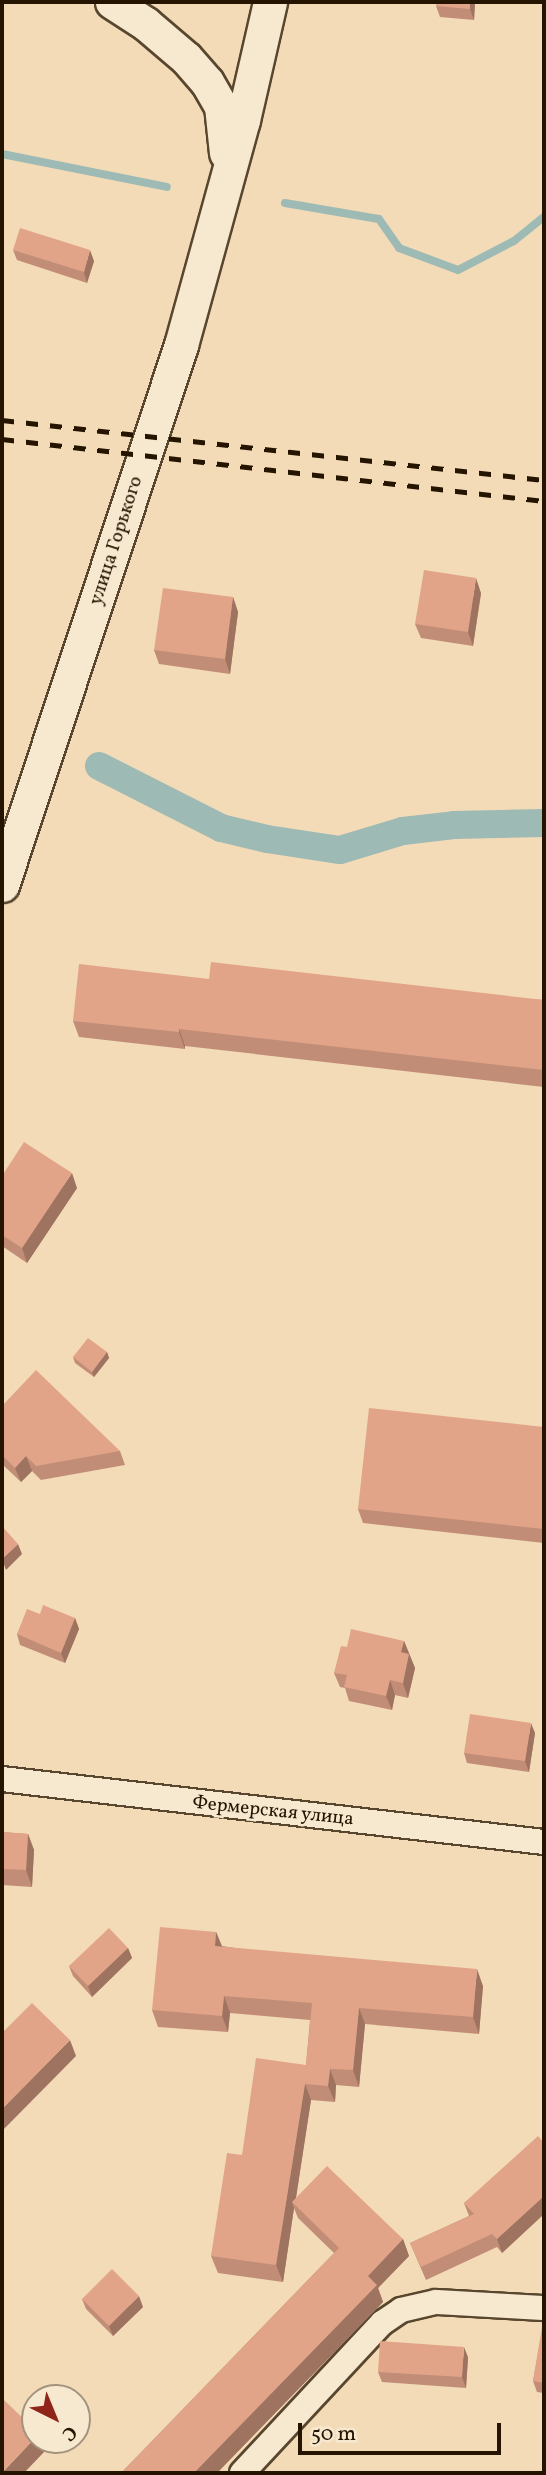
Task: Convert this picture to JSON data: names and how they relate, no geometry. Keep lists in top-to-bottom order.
{
  "streets": {
    "main road": ["улица Горького"],
    "street": ["Фермерская улица"]
  },
  "scale_bar": "50 m",
  "north": "bottom right"
}
